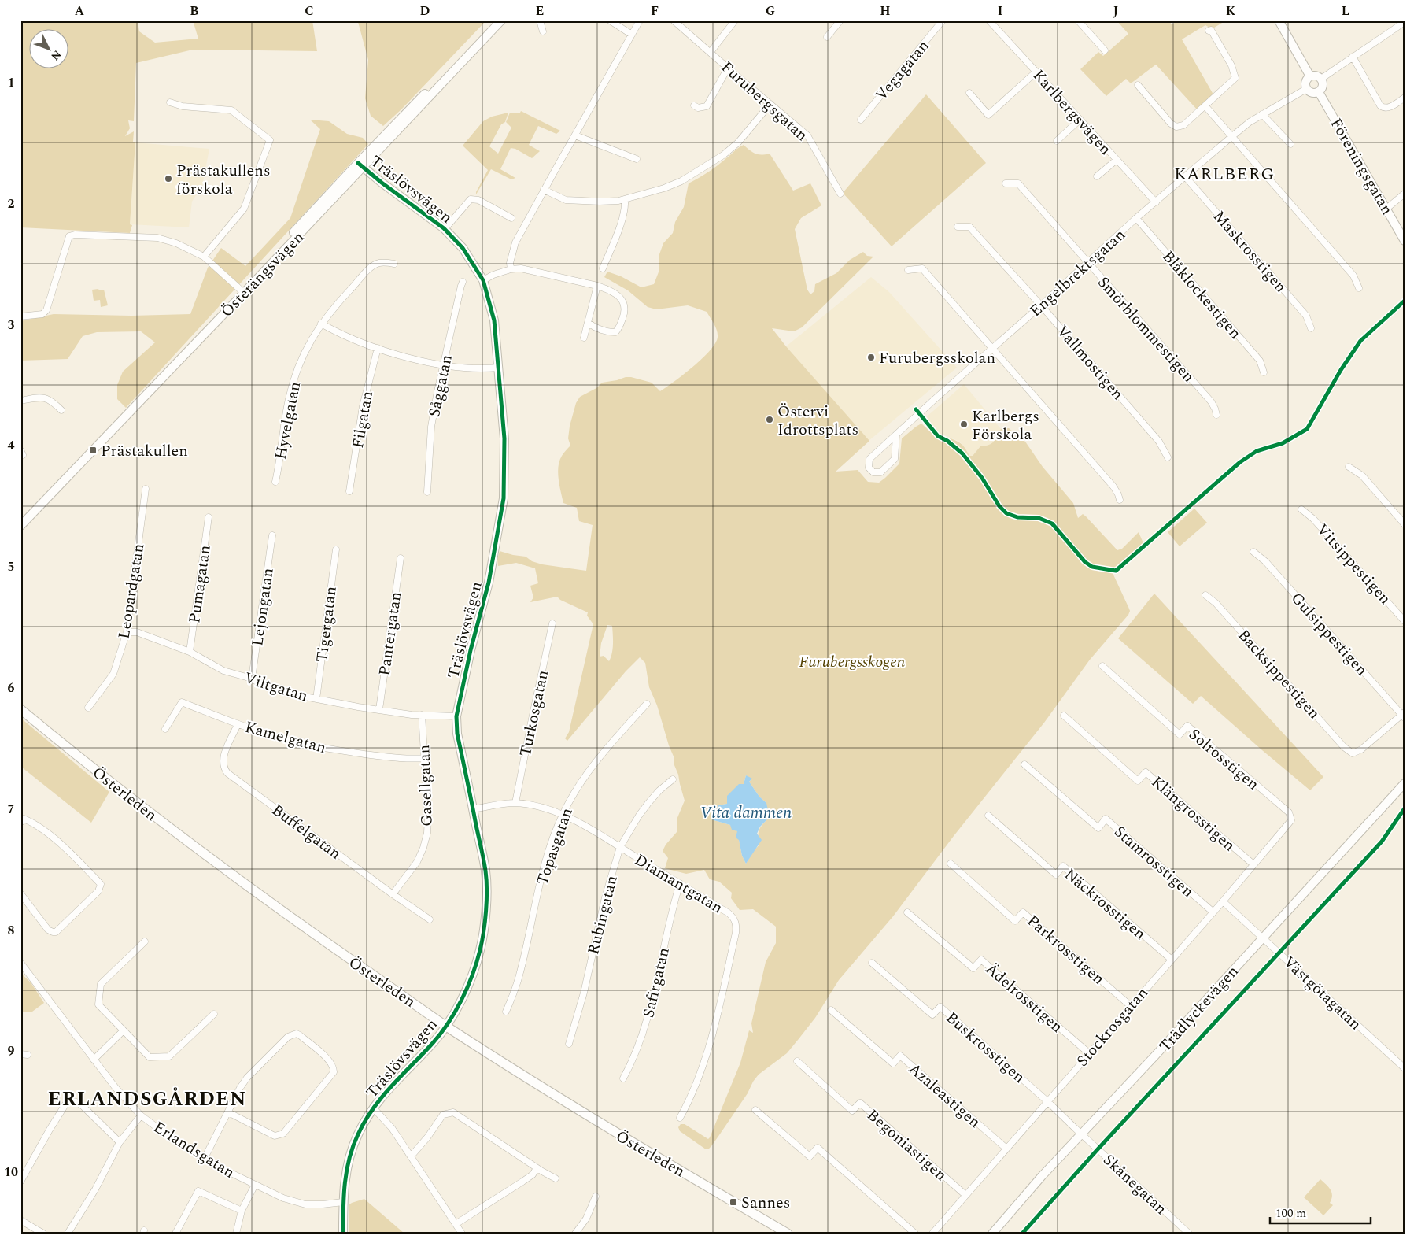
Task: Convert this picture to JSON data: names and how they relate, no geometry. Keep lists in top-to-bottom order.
{
  "streets": {
    "main road": ["Österleden"],
    "street": [
      "Vegagatan",
      "Furubergsgatan",
      "Karlbergsvägen",
      "Föreningsgatan",
      "Träslövsvägen",
      "Maskrosstigen",
      "Engelbrektsgatan",
      "Österängsvägen",
      "Blåklockestigen",
      "Smörblommestigen",
      "Vallmostigen",
      "Såggatan",
      "Filgatan",
      "Hyvelgatan",
      "Vitsippestigen",
      "Pumagatan",
      "Leopardgatan",
      "Lejongatan",
      "Tigergatan",
      "Pantergatan",
      "Gulsippestigen",
      "Backsippestigen",
      "Viltgatan",
      "Turkosgatan",
      "Kamelgatan",
      "Solrosstigen",
      "Gasellgatan",
      "Klängrosstigen",
      "Buffelgatan",
      "Topasgatan",
      "Stamrosstigen",
      "Diamantgatan",
      "Näckrosstigen",
      "Rubingatan",
      "Parkrosstigen",
      "Safirgatan",
      "Västgötagatan",
      "Ädelrosstigen",
      "Trädlyckevägen",
      "Stockrosgatan",
      "Buskrosstigen",
      "Azaleastigen",
      "Begoniastigen",
      "Erlandsgatan",
      "Skånegatan"
    ]
  },
  "crossings": [
    ["Karlbergsvägen", "Engelbrektsgatan"],
    ["Föreningsgatan", "Engelbrektsgatan"],
    ["Träslövsvägen", "Österängsvägen"],
    ["Träslövsvägen", "Viltgatan"],
    ["Träslövsvägen", "Österleden"],
    ["Träslövsvägen", "Diamantgatan"],
    ["Träslövsvägen", "Erlandsgatan"],
    ["Maskrosstigen", "Engelbrektsgatan"],
    ["Engelbrektsgatan", "Blåklockestigen"],
    ["Engelbrektsgatan", "Smörblommestigen"],
    ["Engelbrektsgatan", "Vallmostigen"],
    ["Pumagatan", "Viltgatan"],
    ["Leopardgatan", "Viltgatan"],
    ["Lejongatan", "Viltgatan"],
    ["Tigergatan", "Viltgatan"],
    ["Pantergatan", "Viltgatan"],
    ["Gulsippestigen", "Backsippestigen"],
    ["Viltgatan", "Gasellgatan"],
    ["Turkosgatan", "Diamantgatan"],
    ["Kamelgatan", "Gasellgatan"],
    ["Kamelgatan", "Buffelgatan"],
    ["Solrosstigen", "Stockrosgatan"],
    ["Gasellgatan", "Buffelgatan"],
    ["Klängrosstigen", "Stockrosgatan"],
    ["Topasgatan", "Diamantgatan"],
    ["Stamrosstigen", "Stockrosgatan"],
    ["Diamantgatan", "Rubingatan"],
    ["Diamantgatan", "Safirgatan"],
    ["Näckrosstigen", "Stockrosgatan"],
    ["Parkrosstigen", "Stockrosgatan"],
    ["Västgötagatan", "Trädlyckevägen"],
    ["Västgötagatan", "Stockrosgatan"],
    ["Ädelrosstigen", "Stockrosgatan"],
    ["Trädlyckevägen", "Skånegatan"],
    ["Stockrosgatan", "Buskrosstigen"],
    ["Stockrosgatan", "Azaleastigen"],
    ["Stockrosgatan", "Begoniastigen"],
    ["Stockrosgatan", "Skånegatan"],
    ["Buskrosstigen", "Skånegatan"]
  ],
  "districts": ["KARLBERG", "ERLANDSGÅRDEN"],
  "water": ["Vita dammen"],
  "parks": ["Furubergsskogen"],
  "places": {
    "other": [
      "Prästakullens förskola",
      "Furubergsskolan",
      "Östervi Idrottsplats",
      "Karlbergs Förskola"
    ],
    "transit": ["Prästakullen", "Sannes"]
  },
  "scale_bar": "100 m",
  "north": "bottom right",
  "grid": {
    "columns": [
      "A",
      "B",
      "C",
      "D",
      "E",
      "F",
      "G",
      "H",
      "I",
      "J",
      "K",
      "L"
    ],
    "rows": [
      "1",
      "2",
      "3",
      "4",
      "5",
      "6",
      "7",
      "8",
      "9",
      "10"
    ]
  }
}
